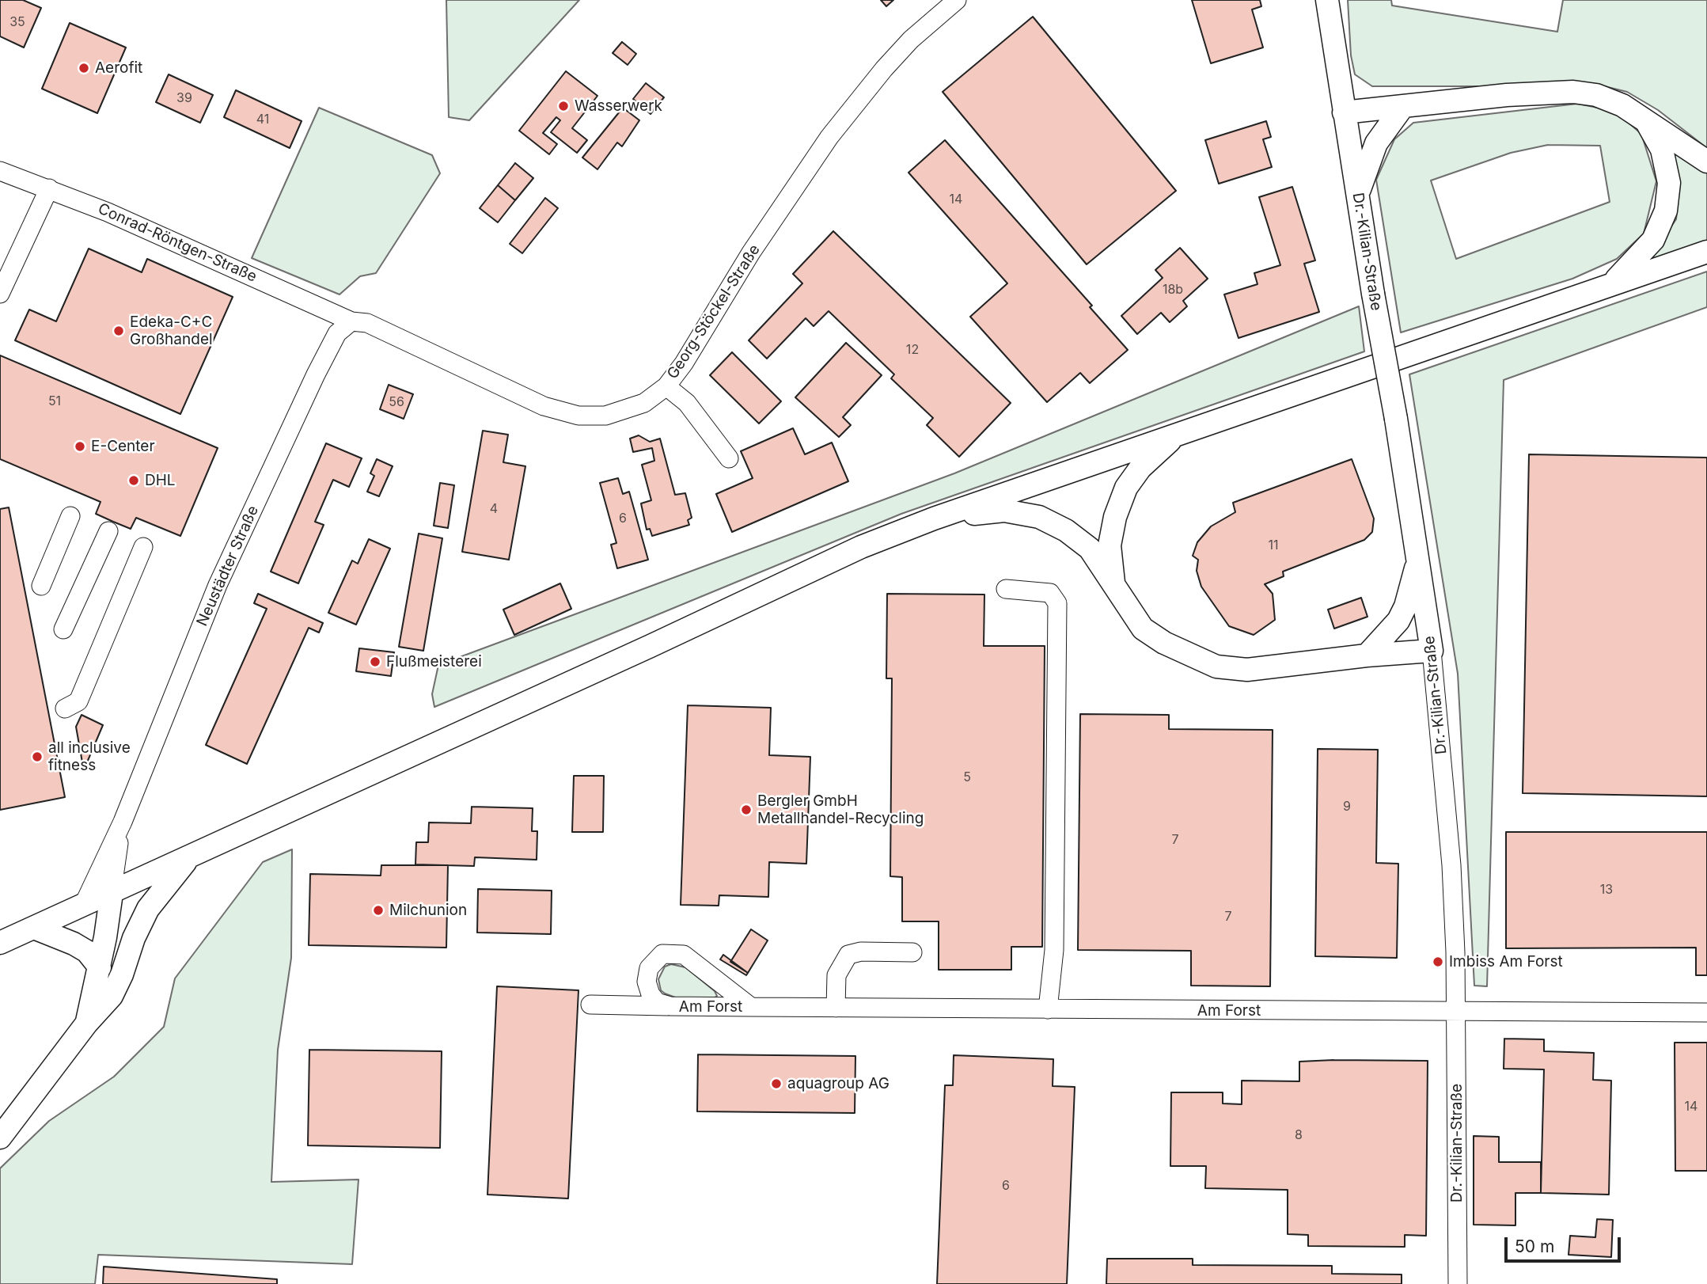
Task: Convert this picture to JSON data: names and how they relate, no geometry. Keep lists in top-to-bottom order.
{
  "streets": {
    "main road": ["Dr.-Kilian-Straße"],
    "street": [
      "Conrad-Röntgen-Straße",
      "Georg-Stöckel-Straße",
      "Neustädter Straße",
      "Am Forst"
    ]
  },
  "crossings": [
    ["Conrad-Röntgen-Straße", "Georg-Stöckel-Straße"],
    ["Conrad-Röntgen-Straße", "Neustädter Straße"],
    ["Dr.-Kilian-Straße", "Am Forst"],
    ["Georg-Stöckel-Straße", "Neustädter Straße"]
  ],
  "places": [
    "Aerofit",
    "Wasserwerk",
    "Edeka-C+C Großhandel",
    "E-Center",
    "DHL",
    "Flußmeisterei",
    "all inclusive fitness",
    "Bergler GmbH Metallhandel-Recycling",
    "Milchunion",
    "Imbiss Am Forst",
    "aquagroup AG"
  ],
  "house_numbers": [
    "35",
    "39",
    "41",
    "14",
    "18b",
    "12",
    "51",
    "56",
    "4",
    "6",
    "11",
    "5",
    "9",
    "7",
    "13",
    "7",
    "14",
    "8",
    "6"
  ],
  "scale_bar": "50 m"
}
